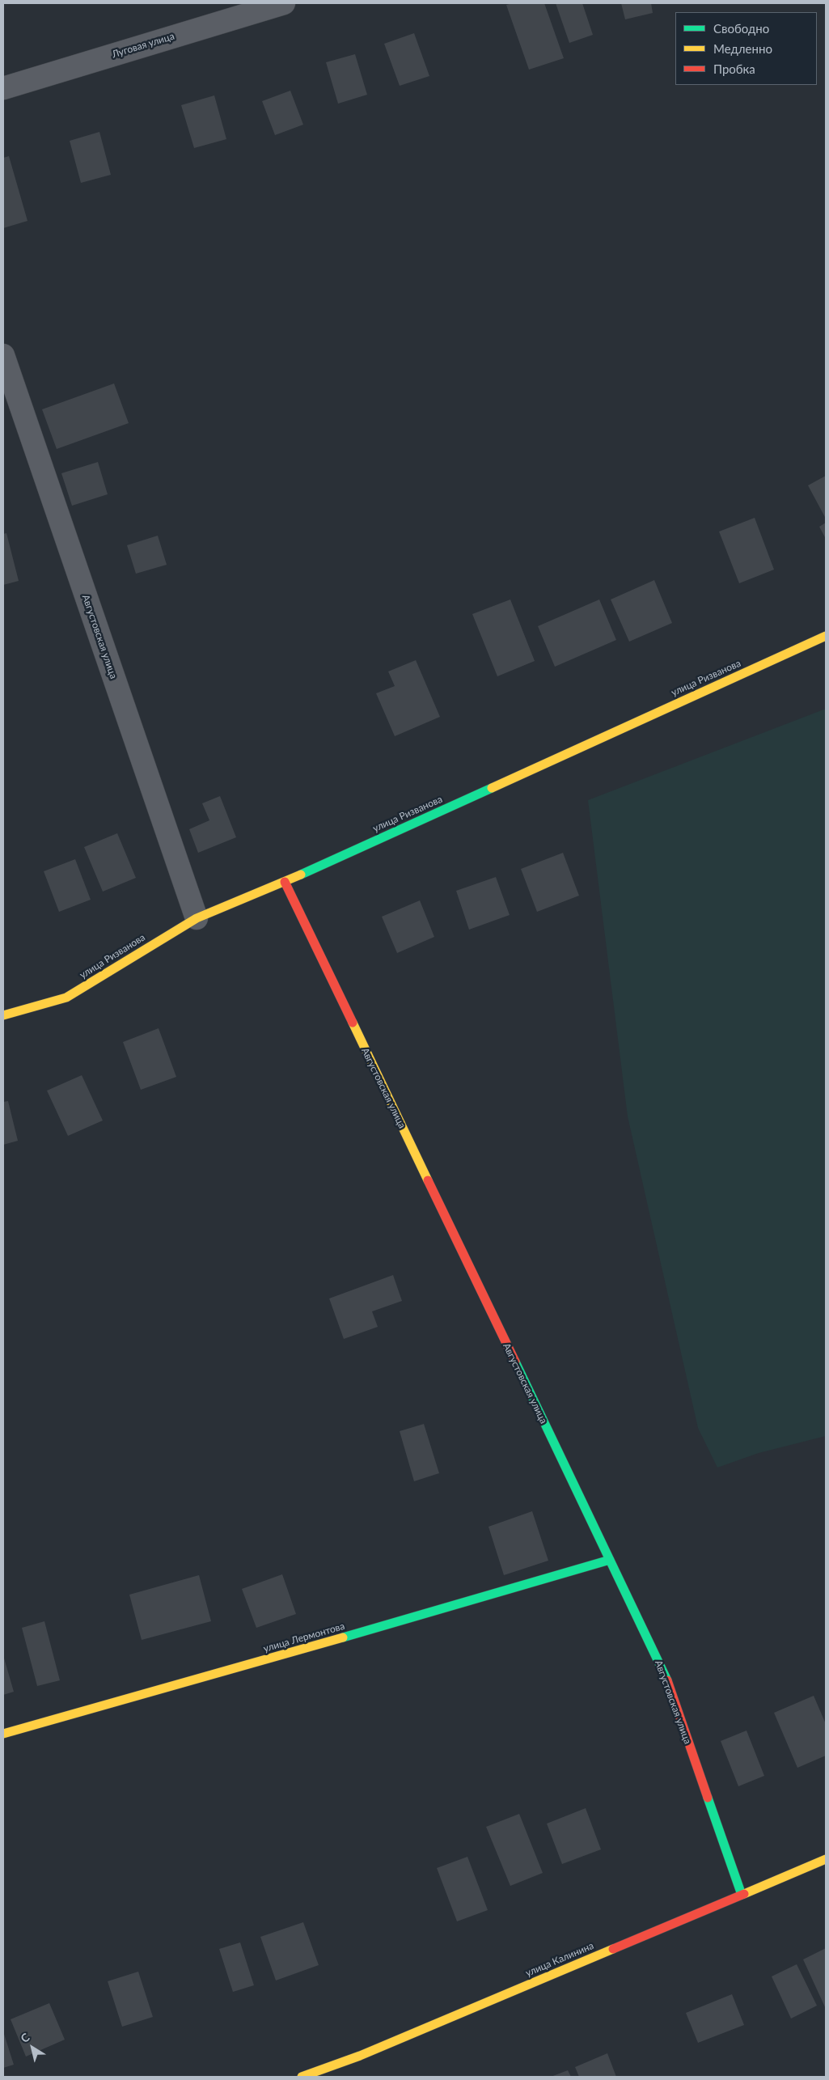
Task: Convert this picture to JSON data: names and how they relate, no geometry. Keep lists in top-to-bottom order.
{
  "streets": {
    "street": [
      "Луговая улица",
      "Августовская улица",
      "улица Ризванова",
      "улица Лермонтова",
      "улица Калинина"
    ]
  },
  "crossings": [
    ["Августовская улица", "улица Ризванова"],
    ["Августовская улица", "улица Лермонтова"],
    ["Августовская улица", "улица Калинина"]
  ],
  "legend": ["Свободно", "Медленно", "Пробка"],
  "north": "top left"
}
